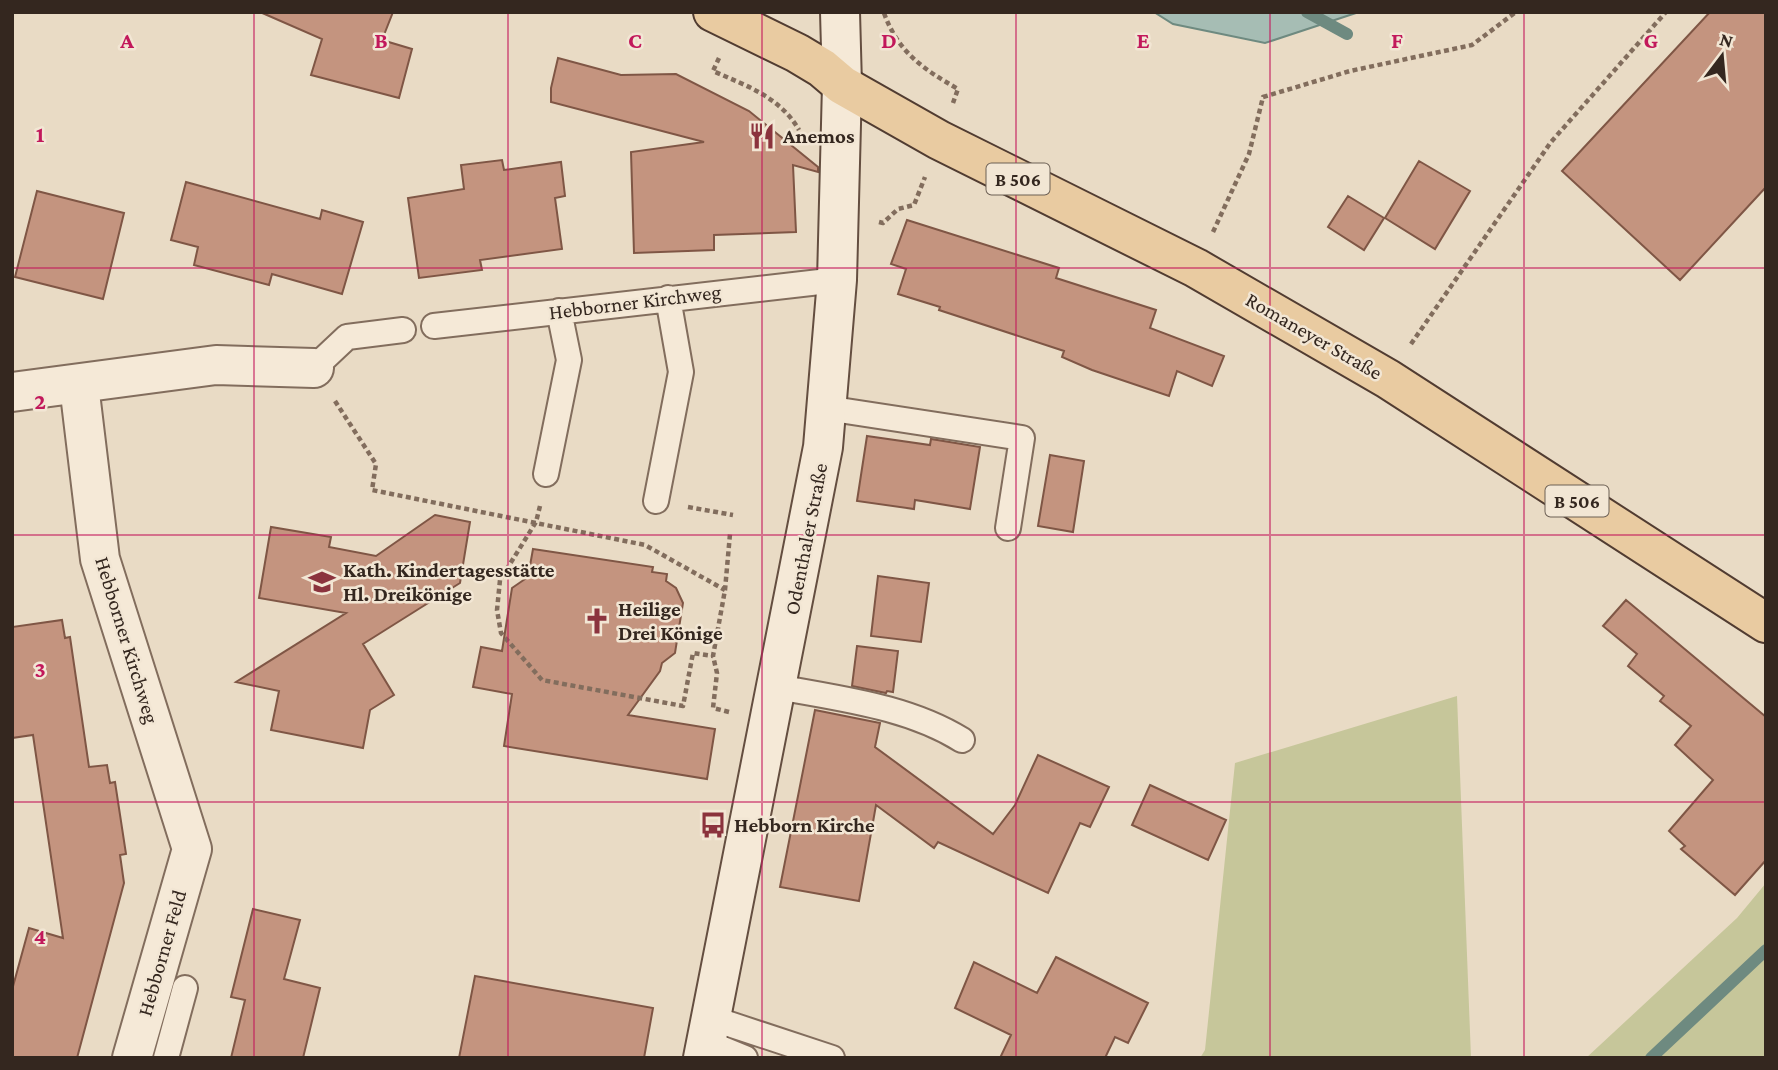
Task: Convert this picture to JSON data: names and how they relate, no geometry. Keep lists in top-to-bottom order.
{
  "streets": {
    "main road": [
      "B 506",
      "Hebborner Kirchweg",
      "Romaneyer Straße",
      "Odenthaler Straße",
      "Hebborner Feld"
    ]
  },
  "crossings": [
    ["B 506", "Romaneyer Straße"],
    ["B 506", "Odenthaler Straße"],
    ["Hebborner Kirchweg", "Odenthaler Straße"],
    ["Hebborner Kirchweg", "Hebborner Feld"],
    ["Romaneyer Straße", "Odenthaler Straße"]
  ],
  "places": {
    "restaurant": ["Anemos"],
    "school or university": ["Kath. Kindertagesstätte Hl. Dreikönige"],
    "church": ["Heilige Drei Könige"],
    "bus stop": ["Hebborn Kirche"]
  },
  "north": "top",
  "grid": {
    "columns": [
      "A",
      "B",
      "C",
      "D",
      "E",
      "F",
      "G"
    ],
    "rows": [
      "1",
      "2",
      "3",
      "4"
    ]
  }
}
